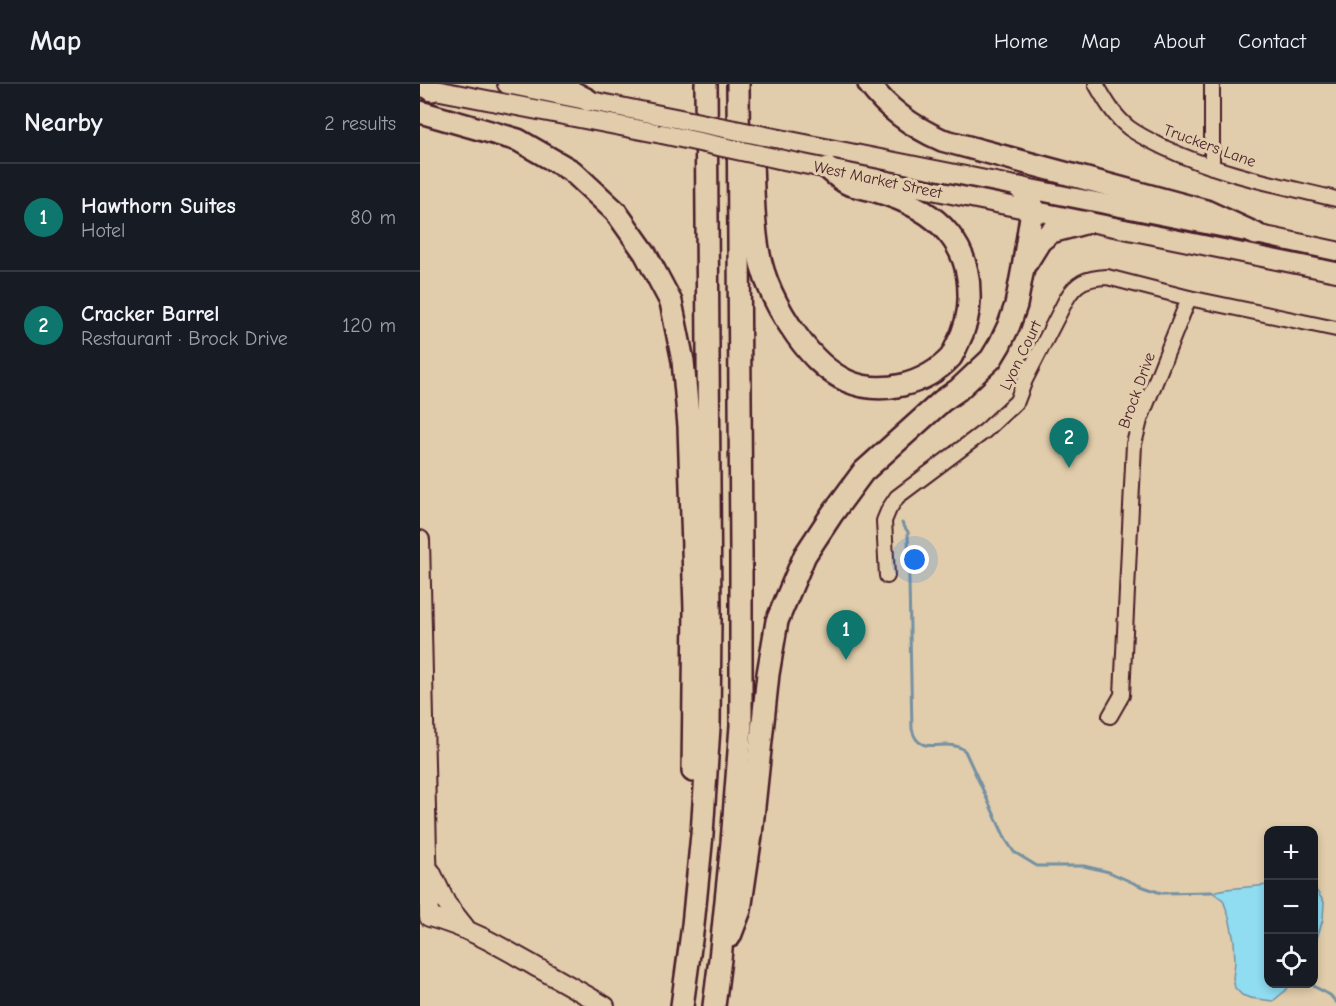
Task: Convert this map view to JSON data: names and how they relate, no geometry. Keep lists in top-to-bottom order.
{
  "streets": {
    "main road": ["West Market Street"],
    "street": ["Truckers Lane", "Lyon Court", "Brock Drive"]
  },
  "crossings": [
    ["Lyon Court", "Brock Drive"]
  ],
  "page": {
    "header": "Map",
    "nav": [
      "Home",
      "Map",
      "About",
      "Contact"
    ],
    "heading": ["Nearby", "2 results"],
    "list": [
      {
        "mark": "1",
        "name": "Hawthorn Suites",
        "note": "Hotel",
        "value": "80 m"
      },
      {
        "mark": "2",
        "name": "Cracker Barrel",
        "note": "Restaurant · Brock Drive",
        "value": "120 m"
      }
    ],
    "pins": ["2", "1"],
    "map_buttons": ["+", "−"]
  }
}
